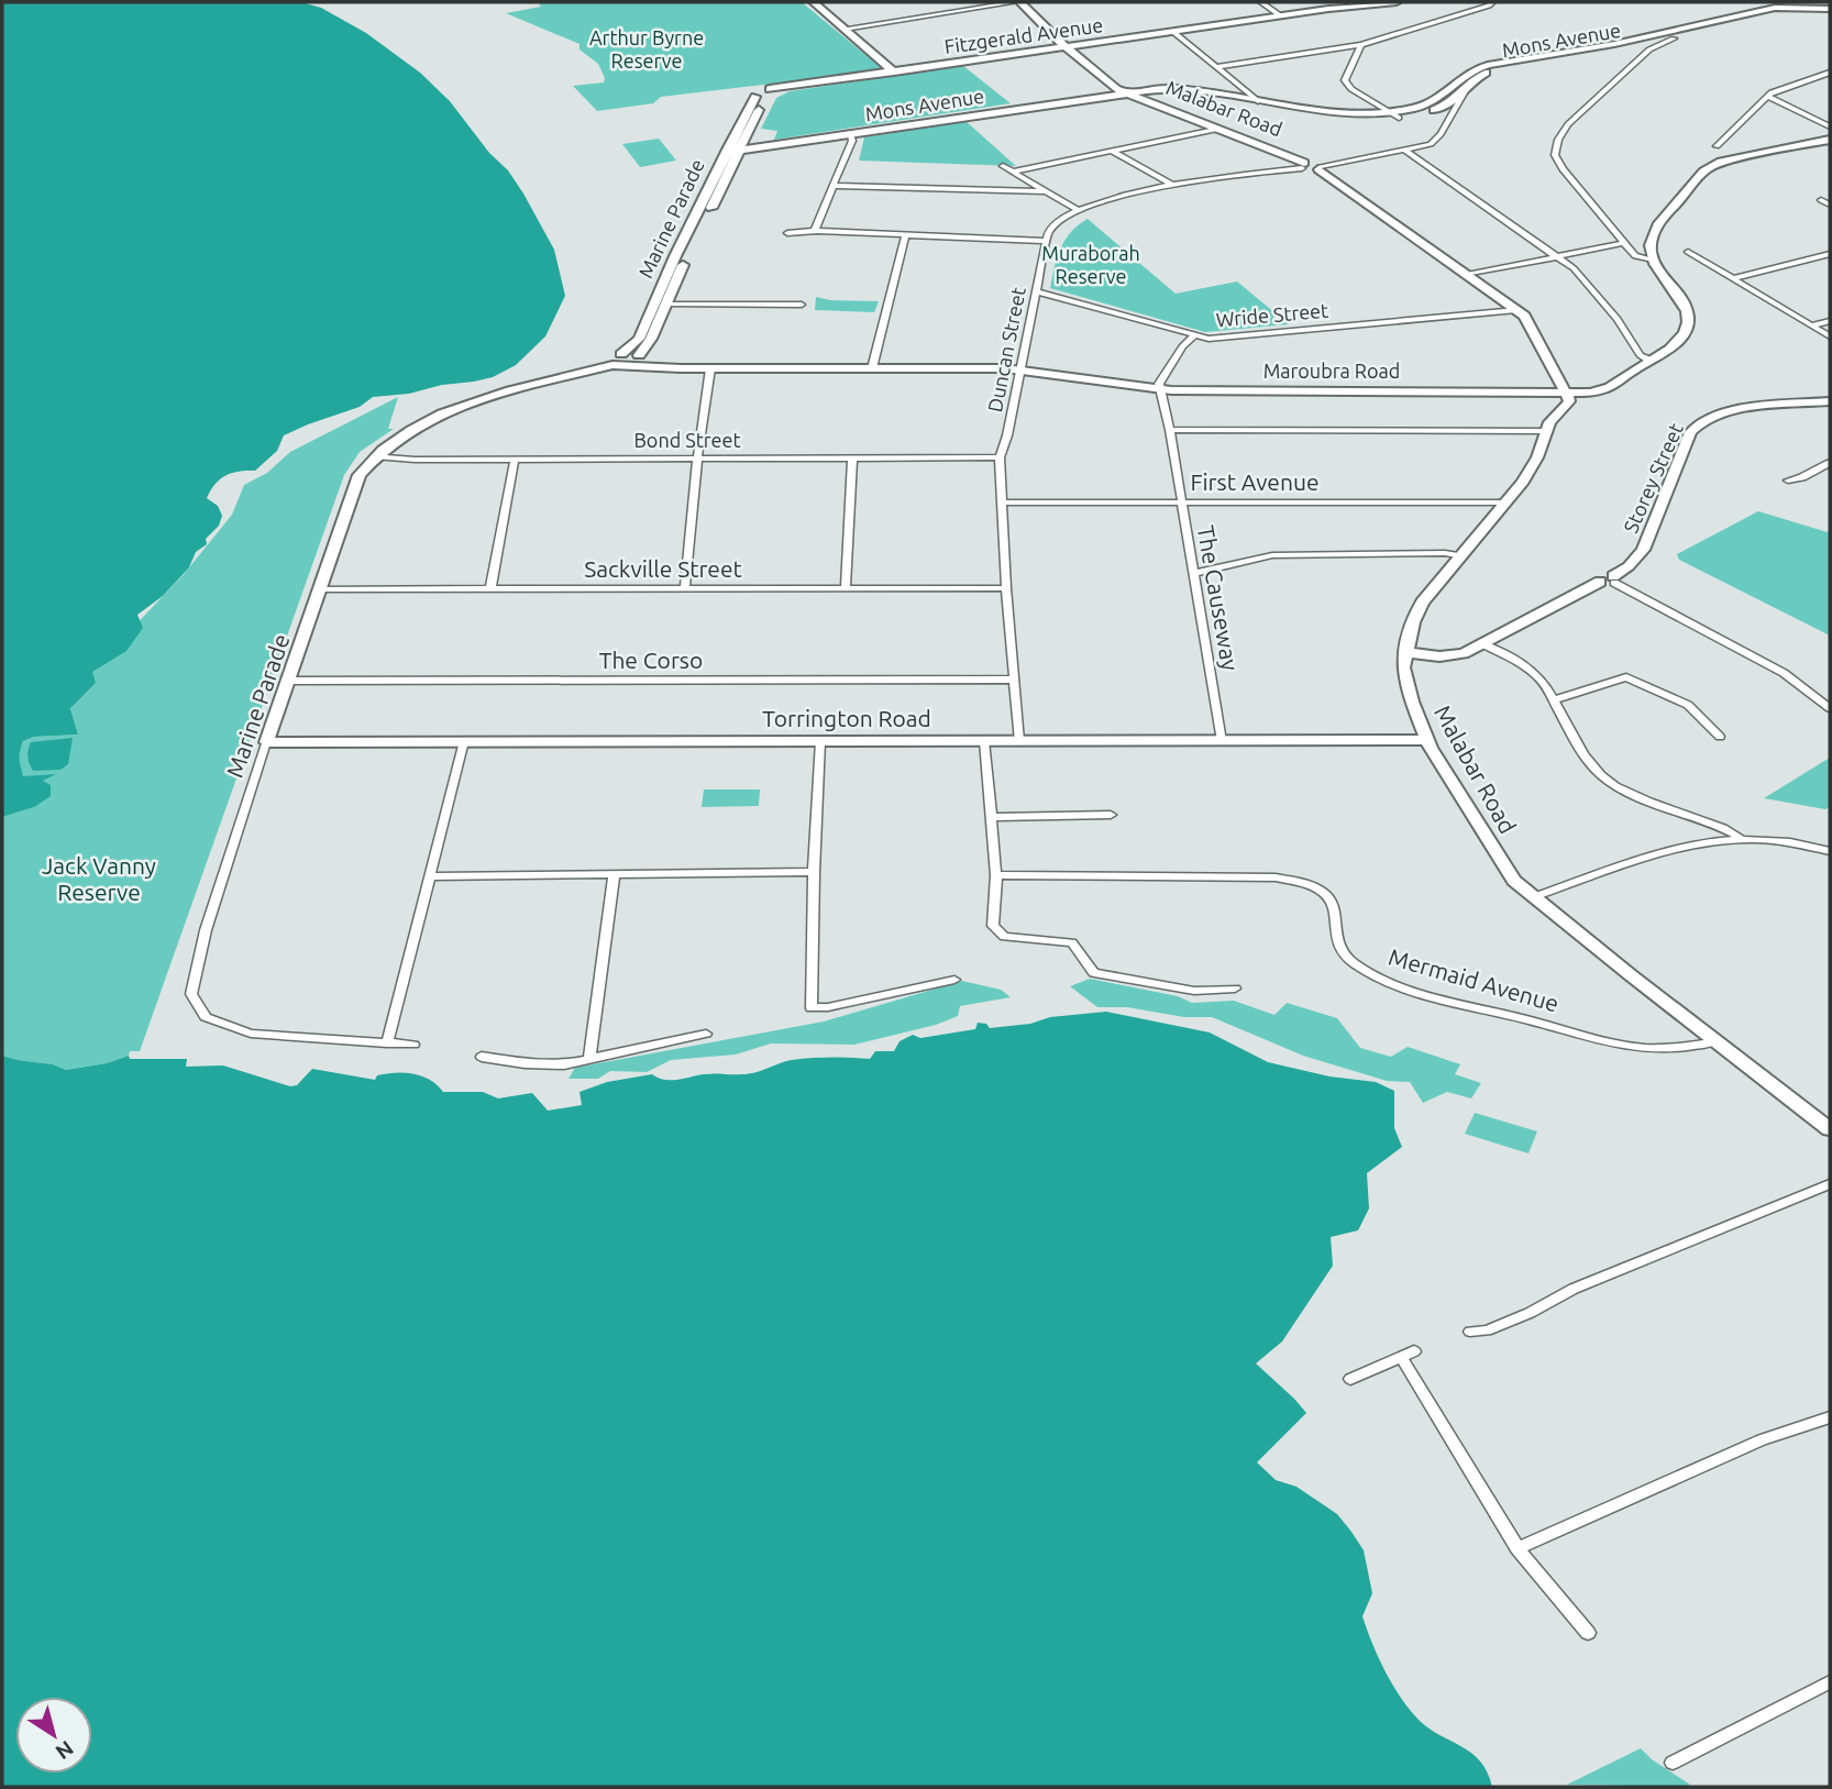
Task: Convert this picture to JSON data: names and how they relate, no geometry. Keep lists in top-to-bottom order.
{
  "streets": {
    "street": [
      "Fitzgerald Avenue",
      "Mons Avenue",
      "Malabar Road",
      "Marine Parade",
      "Wride Street",
      "Duncan Street",
      "Maroubra Road",
      "Bond Street",
      "Storey Street",
      "First Avenue",
      "Sackville Street",
      "The Causeway",
      "The Corso",
      "Torrington Road",
      "Mermaid Avenue"
    ]
  },
  "crossings": [
    ["Fitzgerald Avenue", "Malabar Road"],
    ["Fitzgerald Avenue", "Marine Parade"],
    ["Mons Avenue", "Malabar Road"],
    ["Mons Avenue", "Marine Parade"],
    ["Malabar Road", "Maroubra Road"],
    ["Malabar Road", "Storey Street"],
    ["Malabar Road", "First Avenue"],
    ["Malabar Road", "Torrington Road"],
    ["Malabar Road", "Mermaid Avenue"],
    ["Marine Parade", "Maroubra Road"],
    ["Marine Parade", "Bond Street"],
    ["Marine Parade", "Sackville Street"],
    ["Marine Parade", "The Corso"],
    ["Marine Parade", "Torrington Road"],
    ["Wride Street", "Duncan Street"],
    ["Duncan Street", "Maroubra Road"],
    ["Duncan Street", "Bond Street"],
    ["Duncan Street", "First Avenue"],
    ["Duncan Street", "Sackville Street"],
    ["Duncan Street", "The Corso"],
    ["Duncan Street", "Torrington Road"],
    ["Maroubra Road", "The Causeway"],
    ["First Avenue", "The Causeway"],
    ["The Causeway", "Torrington Road"]
  ],
  "parks": ["Arthur Byrne Reserve", "Muraborah Reserve", "Jack Vanny Reserve"],
  "north": "bottom right"
}
